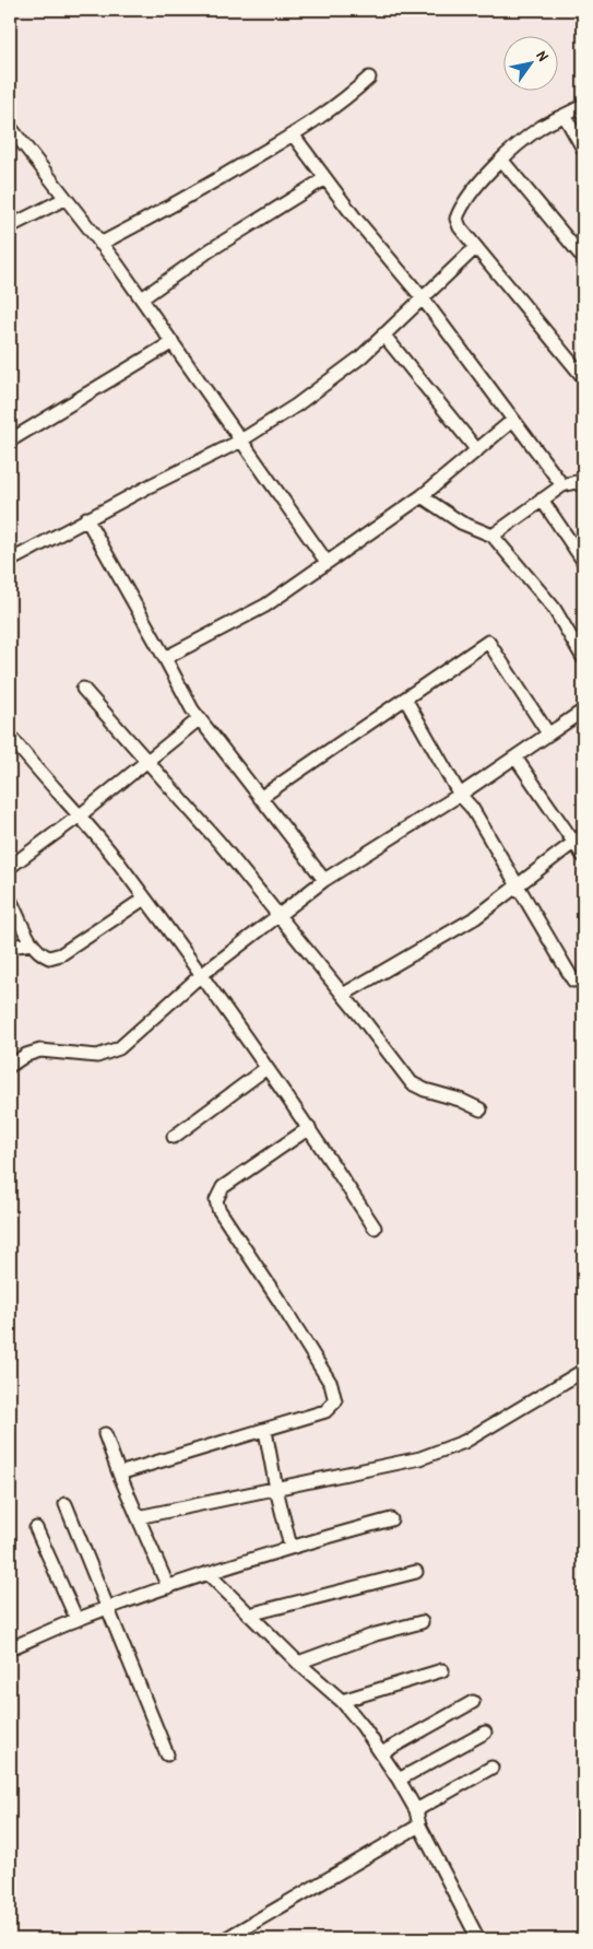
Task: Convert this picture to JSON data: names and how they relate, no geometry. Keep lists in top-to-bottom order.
{
  "north": "top right"
}
